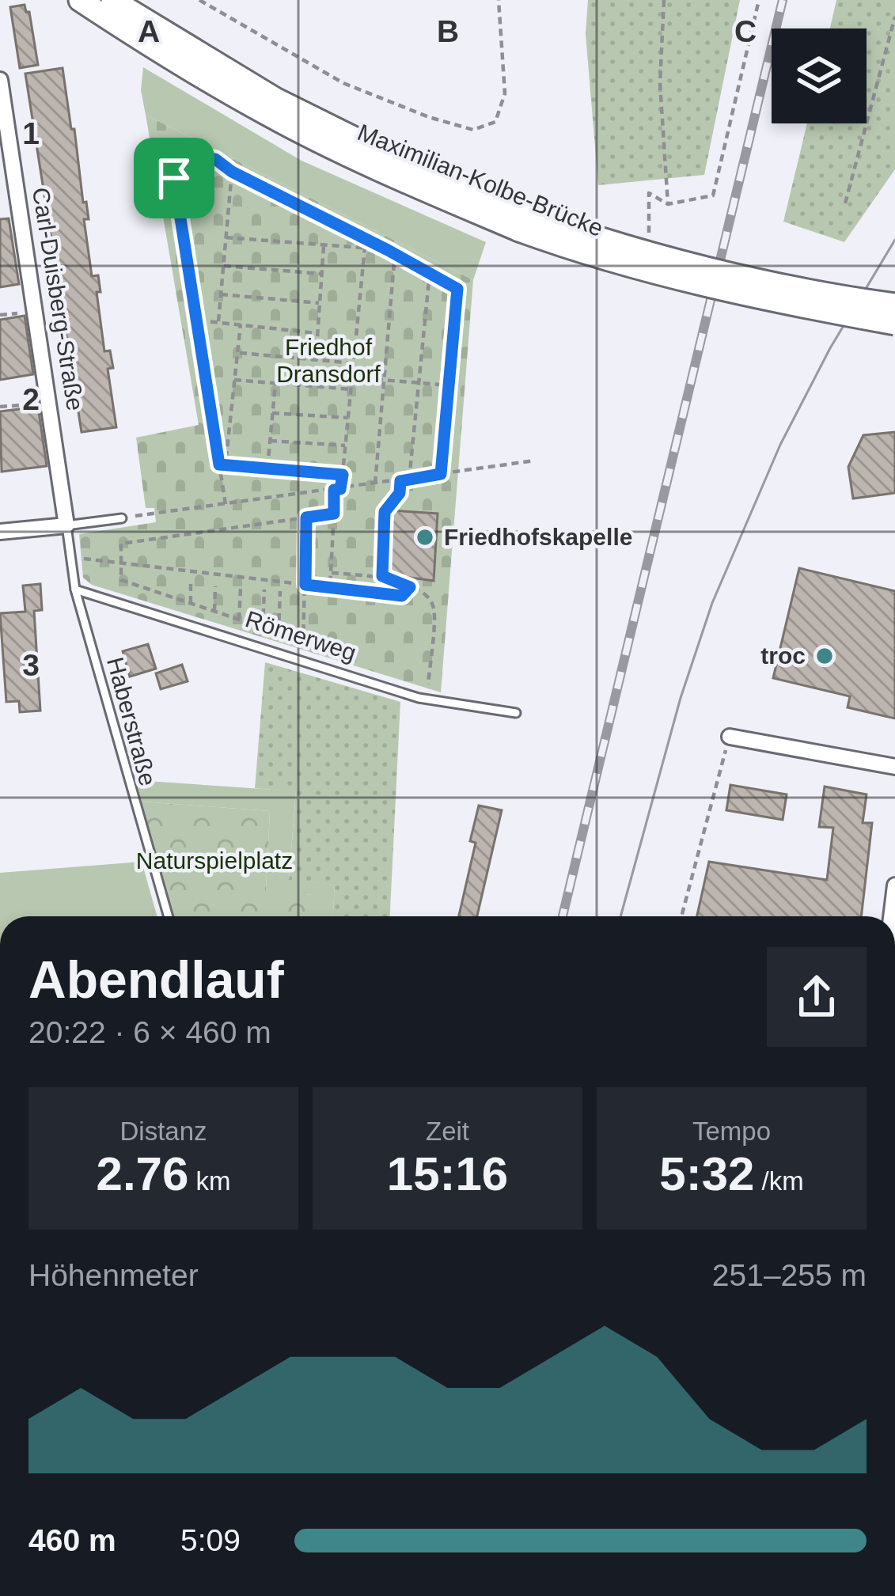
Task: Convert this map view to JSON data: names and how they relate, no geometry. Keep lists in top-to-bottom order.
{
  "streets": {
    "street": ["Maximilian-Kolbe-Brücke", "Carl-Duisberg-Straße"],
    "lane": ["Römerweg", "Haberstraße"]
  },
  "crossings": [
    ["Carl-Duisberg-Straße", "Haberstraße"],
    ["Römerweg", "Haberstraße"]
  ],
  "parks": ["Friedhof Dransdorf", "Naturspielplatz"],
  "places": ["Friedhofskapelle", "troc"],
  "page": {
    "heading": ["Abendlauf", "20:22 · 6 × 460 m"],
    "stats": [
      ["Distanz", "2.76 km"],
      ["Zeit", "15:16"],
      ["Tempo", "5:32 /km"]
    ],
    "chart": ["Höhenmeter", "251–255 m"],
    "list": [
      {
        "name": "460 m",
        "note": "5:09"
      }
    ]
  },
  "grid": {
    "columns": ["A", "B", "C"],
    "rows": ["1", "2", "3"]
  }
}
